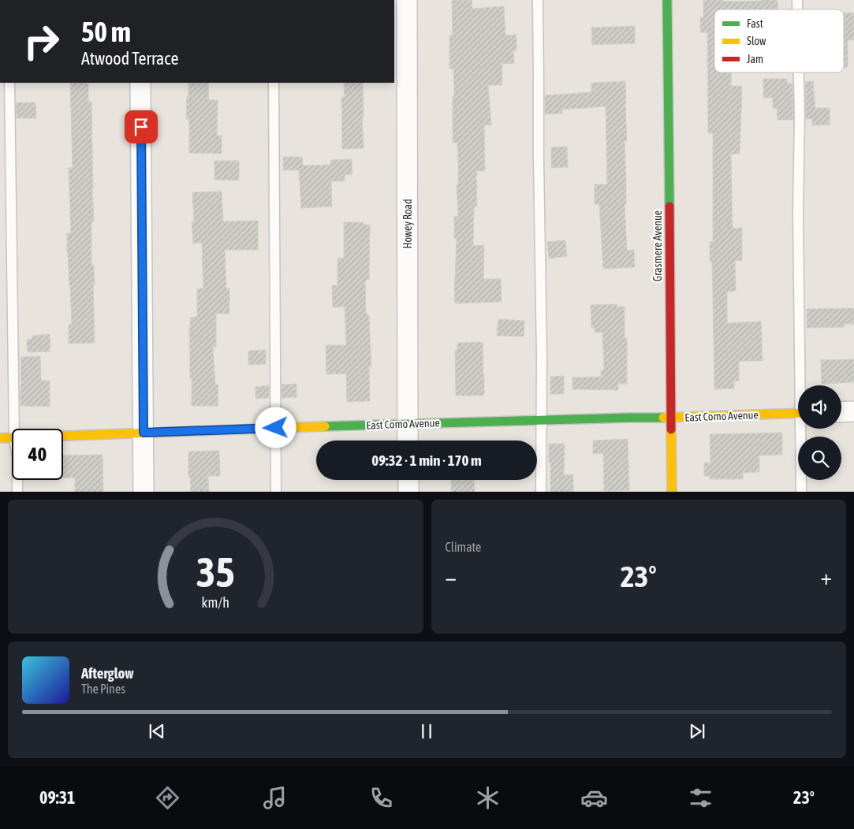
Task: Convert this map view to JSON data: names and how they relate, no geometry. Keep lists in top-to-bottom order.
{
  "streets": {
    "street": ["Howey Road", "Grasmere Avenue", "East Como Avenue"]
  },
  "crossings": [
    ["Howey Road", "East Como Avenue"],
    ["Grasmere Avenue", "East Como Avenue"]
  ],
  "legend": ["Fast", "Slow", "Jam"],
  "page": {
    "turn": ["50 m", "Atwood Terrace"],
    "limit": "40",
    "trip": "09:32 · 1 min · 170 m",
    "tile": "Climate",
    "heat": ["−", "23°", "+"],
    "song": ["Afterglow", "The Pines"],
    "tabs": ["09:31", "23°"],
    "gauge": ["35", "km/h"]
  }
}
